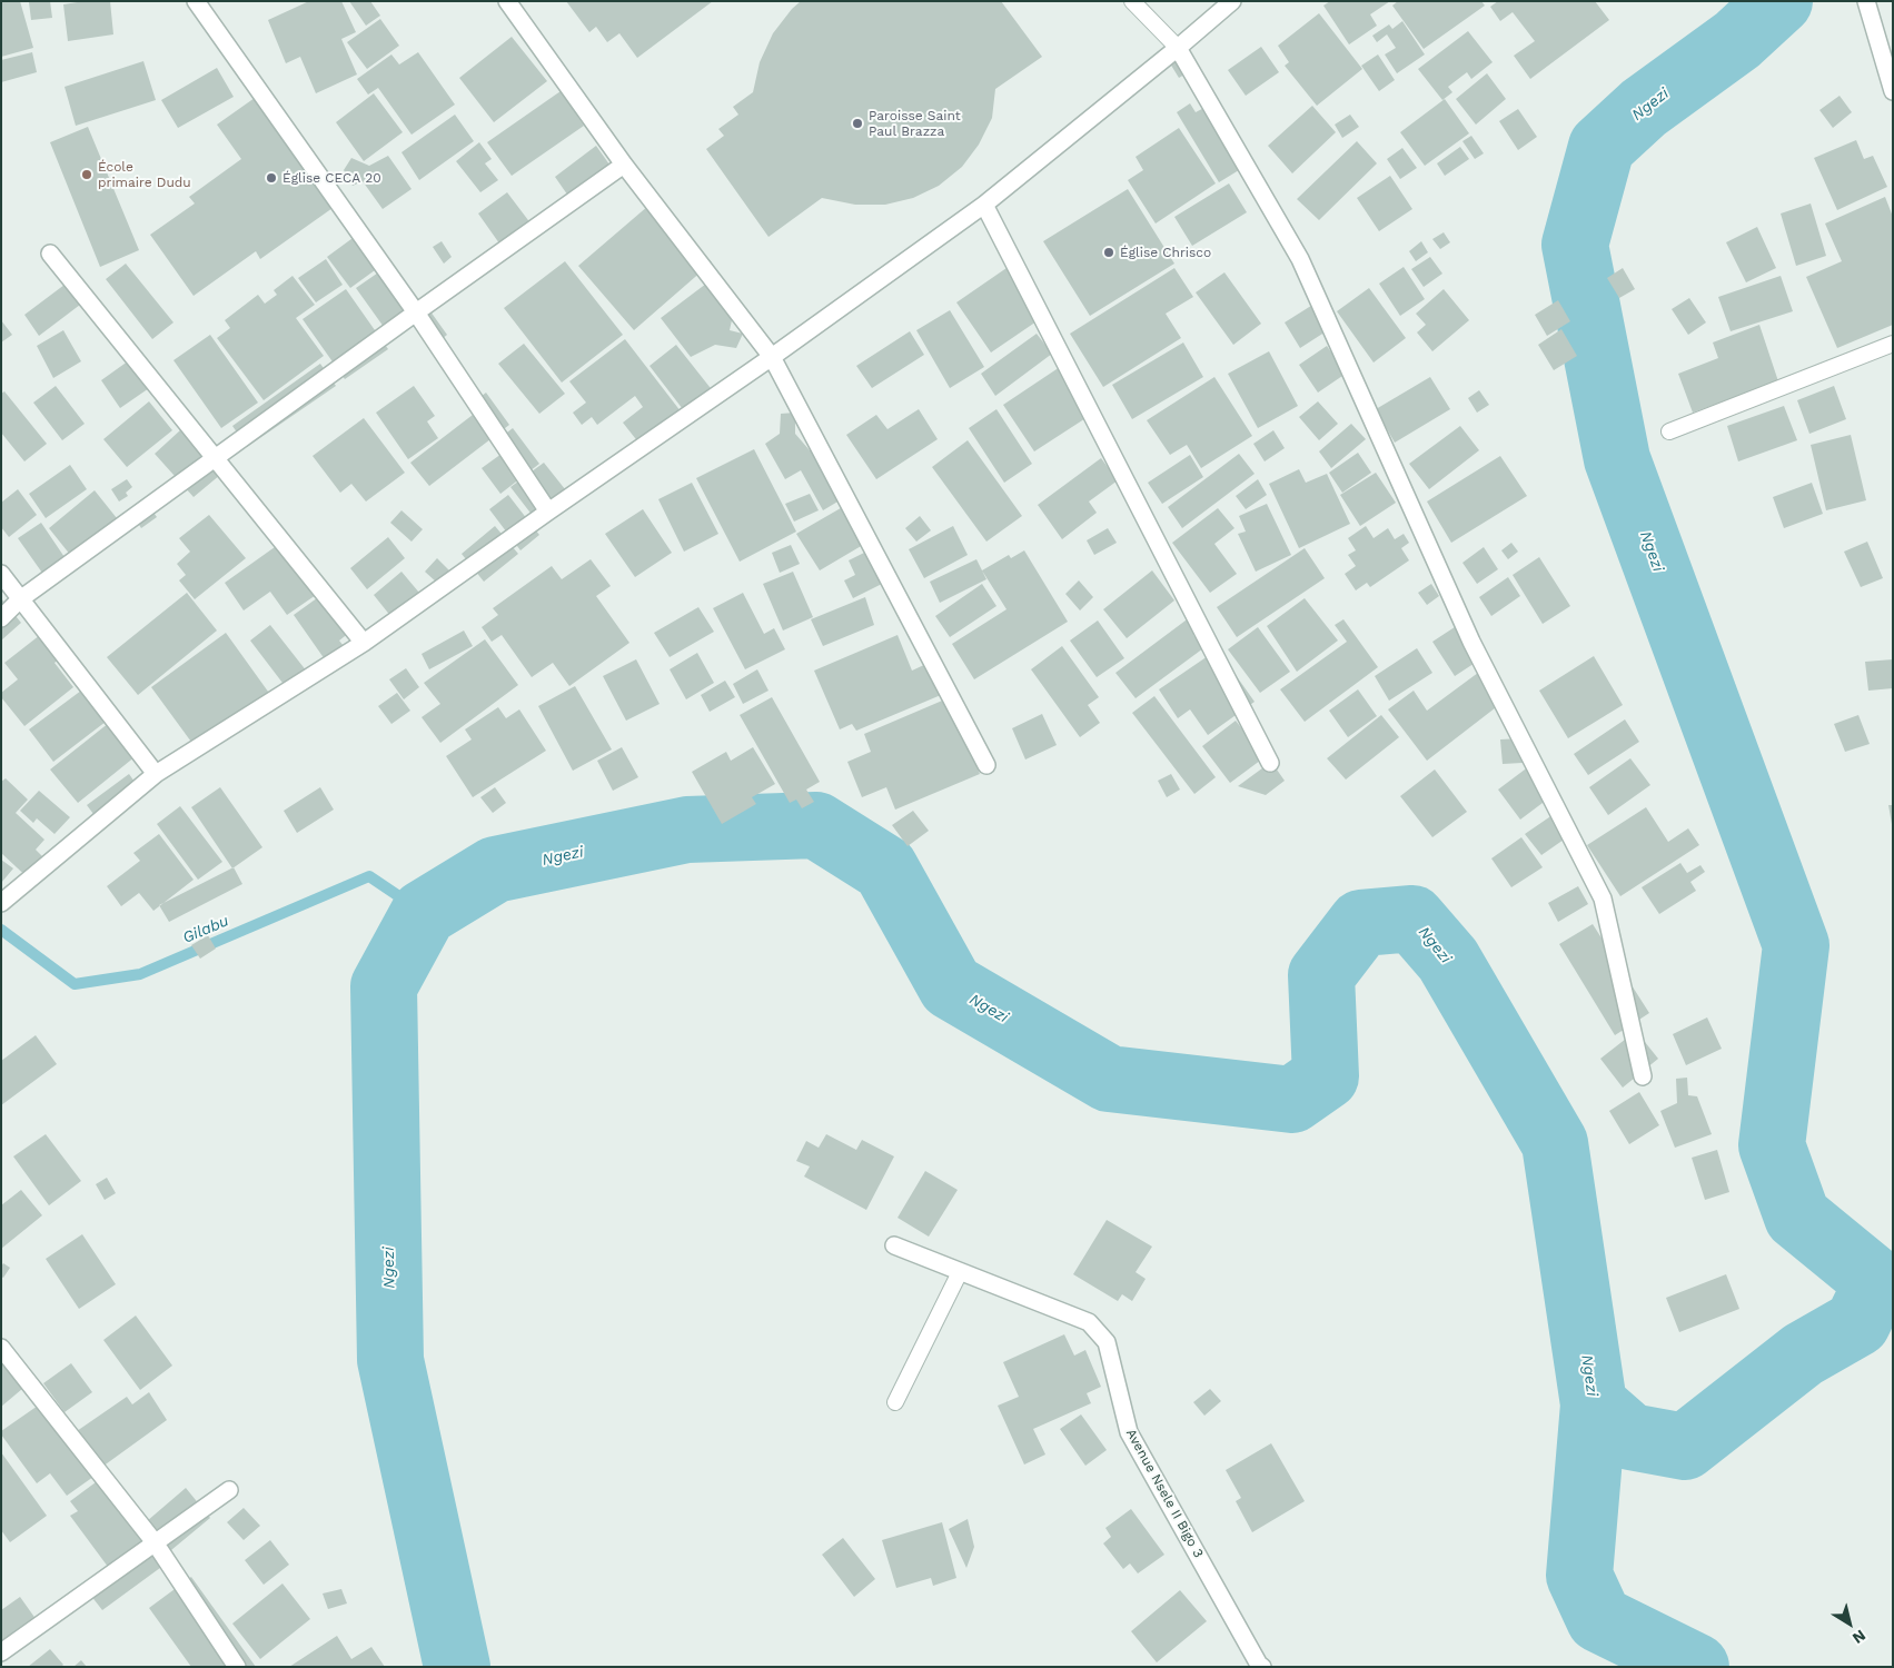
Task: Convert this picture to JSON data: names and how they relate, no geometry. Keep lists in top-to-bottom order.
{
  "streets": {
    "street": ["Avenue Nsele II Bigo 3"]
  },
  "water": ["Ngezi", "Gilabu"],
  "places": [
    "Paroisse Saint Paul Brazza",
    "École primaire Dudu",
    "Église CECA 20",
    "Église Chrisco"
  ],
  "north": "bottom right"
}
